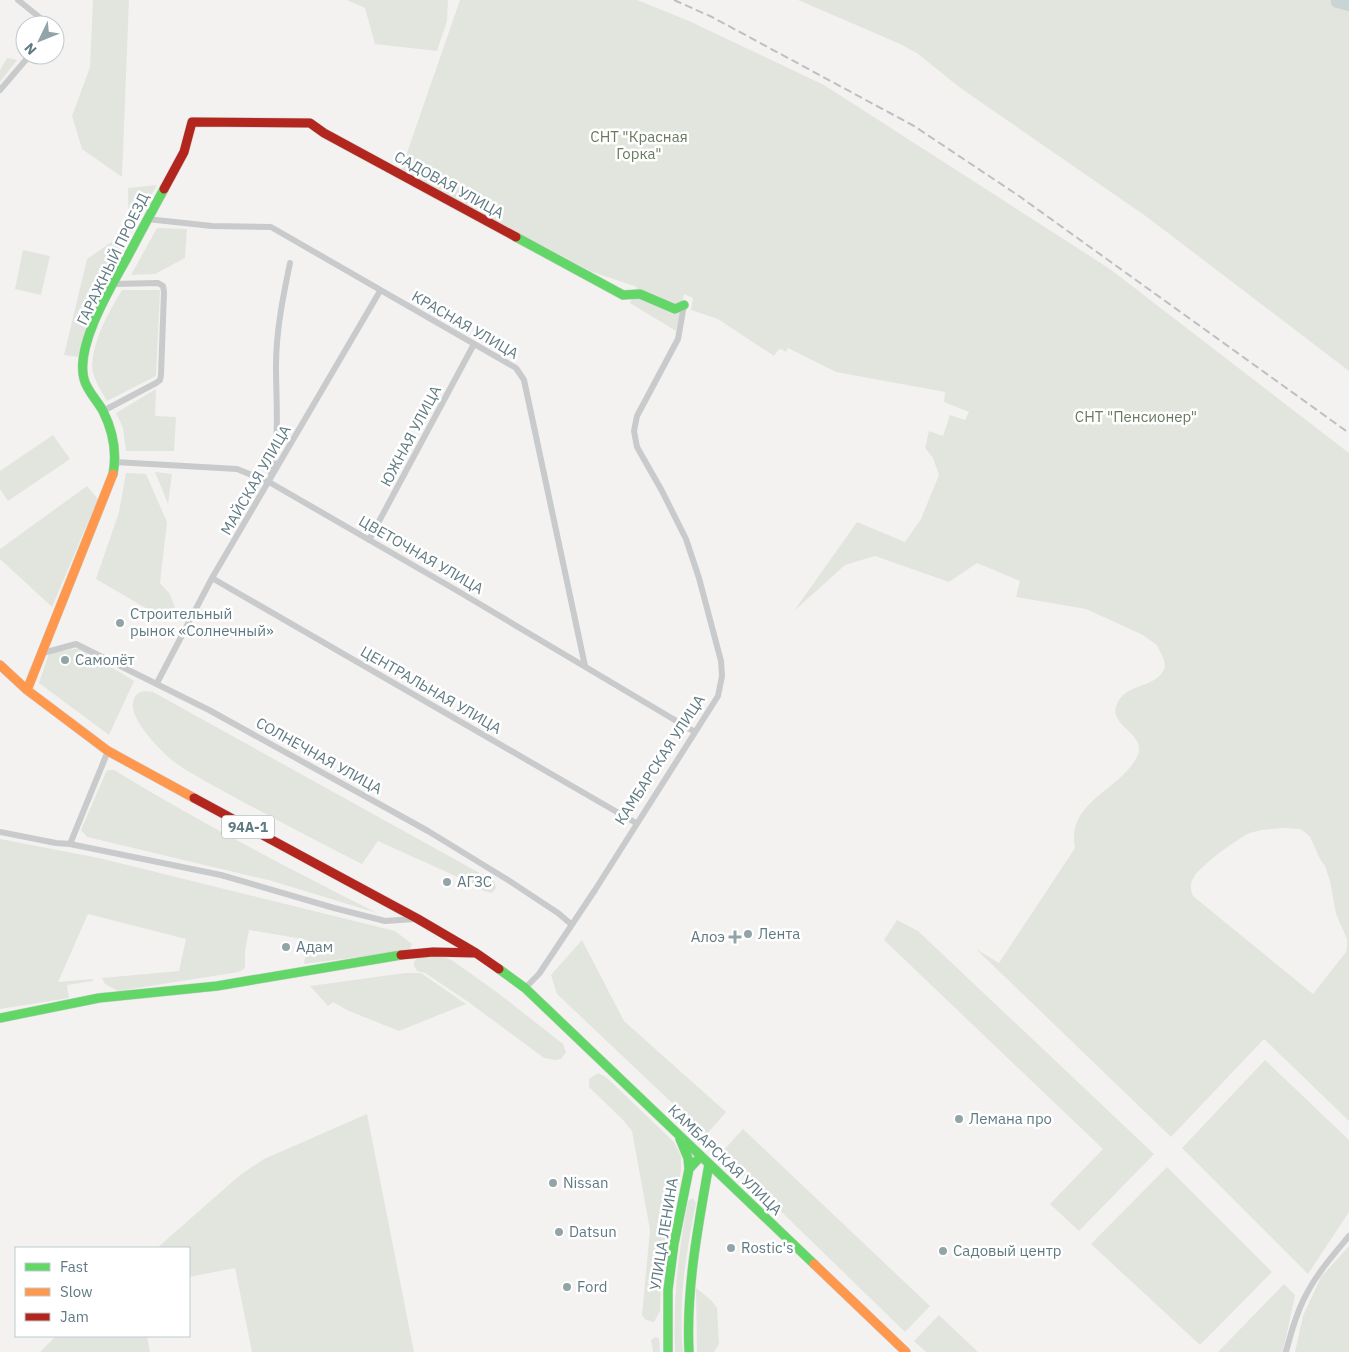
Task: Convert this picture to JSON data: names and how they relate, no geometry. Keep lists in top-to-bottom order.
{
  "streets": {
    "street": [
      "САДОВАЯ УЛИЦА",
      "ГАРАЖНЫЙ ПРОЕЗД",
      "КРАСНАЯ УЛИЦА",
      "ЮЖНАЯ УЛИЦА",
      "МАЙСКАЯ УЛИЦА",
      "ЦВЕТОЧНАЯ УЛИЦА",
      "ЦЕНТРАЛЬНАЯ УЛИЦА",
      "СОЛНЕЧНАЯ УЛИЦА",
      "КАМБАРСКАЯ УЛИЦА",
      "94А-1",
      "УЛИЦА ЛЕНИНА"
    ]
  },
  "crossings": [
    ["САДОВАЯ УЛИЦА", "ГАРАЖНЫЙ ПРОЕЗД"],
    ["САДОВАЯ УЛИЦА", "КАМБАРСКАЯ УЛИЦА"],
    ["ГАРАЖНЫЙ ПРОЕЗД", "КРАСНАЯ УЛИЦА"],
    ["ГАРАЖНЫЙ ПРОЕЗД", "ЦВЕТОЧНАЯ УЛИЦА"],
    ["ГАРАЖНЫЙ ПРОЕЗД", "СОЛНЕЧНАЯ УЛИЦА"],
    ["ГАРАЖНЫЙ ПРОЕЗД", "94А-1"],
    ["КРАСНАЯ УЛИЦА", "ЮЖНАЯ УЛИЦА"],
    ["КРАСНАЯ УЛИЦА", "МАЙСКАЯ УЛИЦА"],
    ["КРАСНАЯ УЛИЦА", "ЦВЕТОЧНАЯ УЛИЦА"],
    ["ЮЖНАЯ УЛИЦА", "ЦВЕТОЧНАЯ УЛИЦА"],
    ["МАЙСКАЯ УЛИЦА", "ЦВЕТОЧНАЯ УЛИЦА"],
    ["МАЙСКАЯ УЛИЦА", "ЦЕНТРАЛЬНАЯ УЛИЦА"],
    ["МАЙСКАЯ УЛИЦА", "СОЛНЕЧНАЯ УЛИЦА"],
    ["ЦВЕТОЧНАЯ УЛИЦА", "КАМБАРСКАЯ УЛИЦА"],
    ["ЦЕНТРАЛЬНАЯ УЛИЦА", "КАМБАРСКАЯ УЛИЦА"],
    ["СОЛНЕЧНАЯ УЛИЦА", "КАМБАРСКАЯ УЛИЦА"],
    ["КАМБАРСКАЯ УЛИЦА", "94А-1"],
    ["КАМБАРСКАЯ УЛИЦА", "УЛИЦА ЛЕНИНА"]
  ],
  "parks": ["СНТ \"Красная Горка\"", "СНТ \"Пенсионер\""],
  "places": {
    "other": [
      "Строительный рынок «Солнечный»",
      "Самолёт",
      "АГЗС",
      "Лента",
      "Адам",
      "Лемана про",
      "Nissan",
      "Datsun",
      "Rostic's",
      "Садовый центр",
      "Ford"
    ],
    "health": ["Алоэ"]
  },
  "legend": ["Fast", "Slow", "Jam"],
  "north": "bottom left"
}
